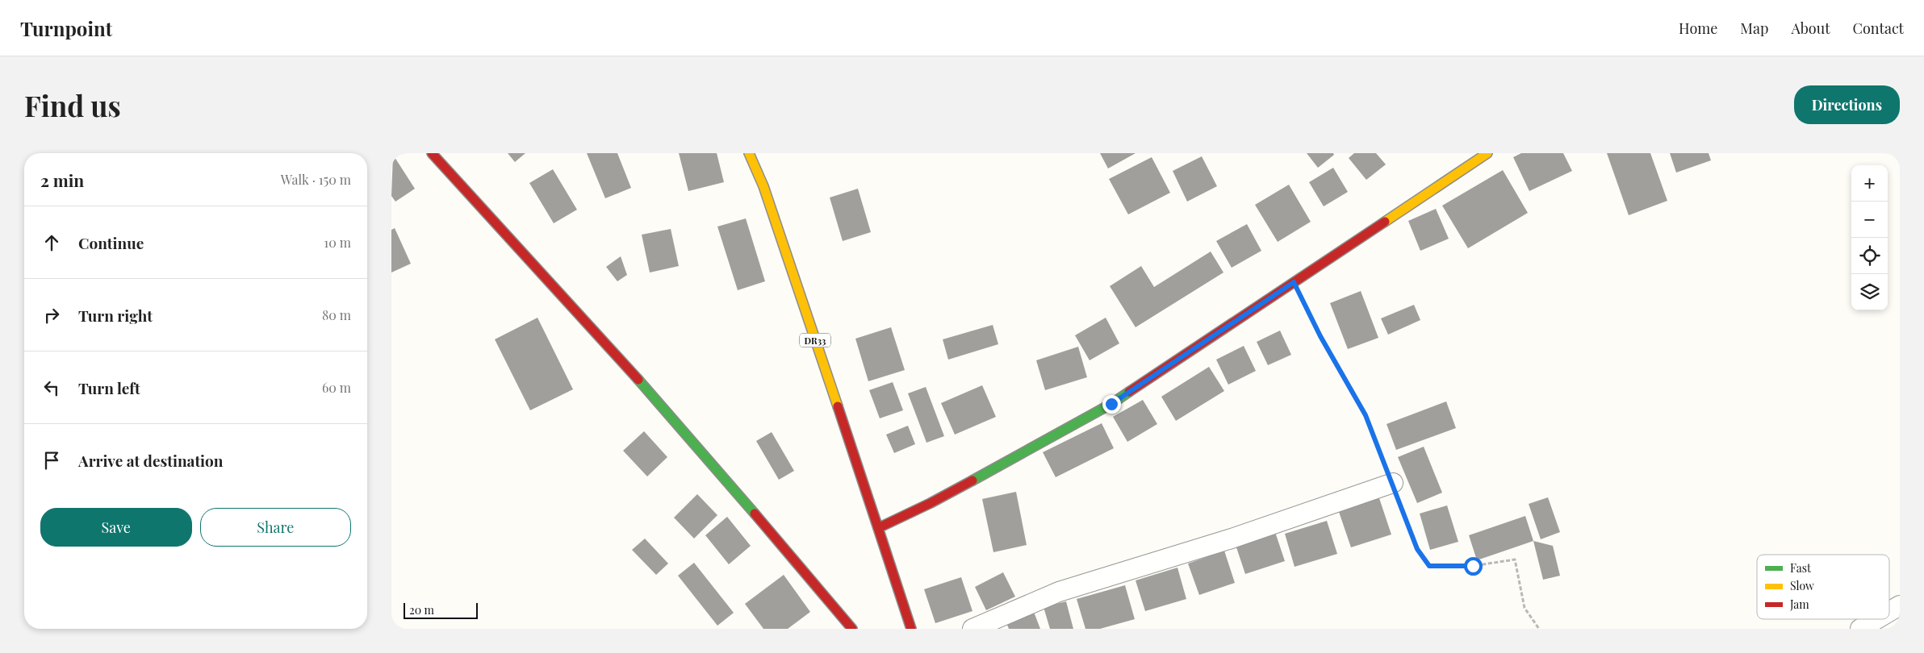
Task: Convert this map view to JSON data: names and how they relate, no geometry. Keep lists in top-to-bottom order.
{
  "streets": {
    "main road": ["DR33"]
  },
  "legend": ["Fast", "Slow", "Jam"],
  "scale_bar": "20 m",
  "page": {
    "header": "Turnpoint",
    "nav": [
      "Home",
      "Map",
      "About",
      "Contact"
    ],
    "buttons": [
      "Directions",
      ["Save", "Share"]
    ],
    "title": "Find us",
    "heading": ["2 min", "Walk · 150 m"],
    "map_buttons": ["+", "−"],
    "list": [
      ["Continue", "10 m"],
      ["Turn right", "80 m"],
      ["Turn left", "60 m"],
      "Arrive at destination"
    ],
    "scale": "20 m"
  }
}
